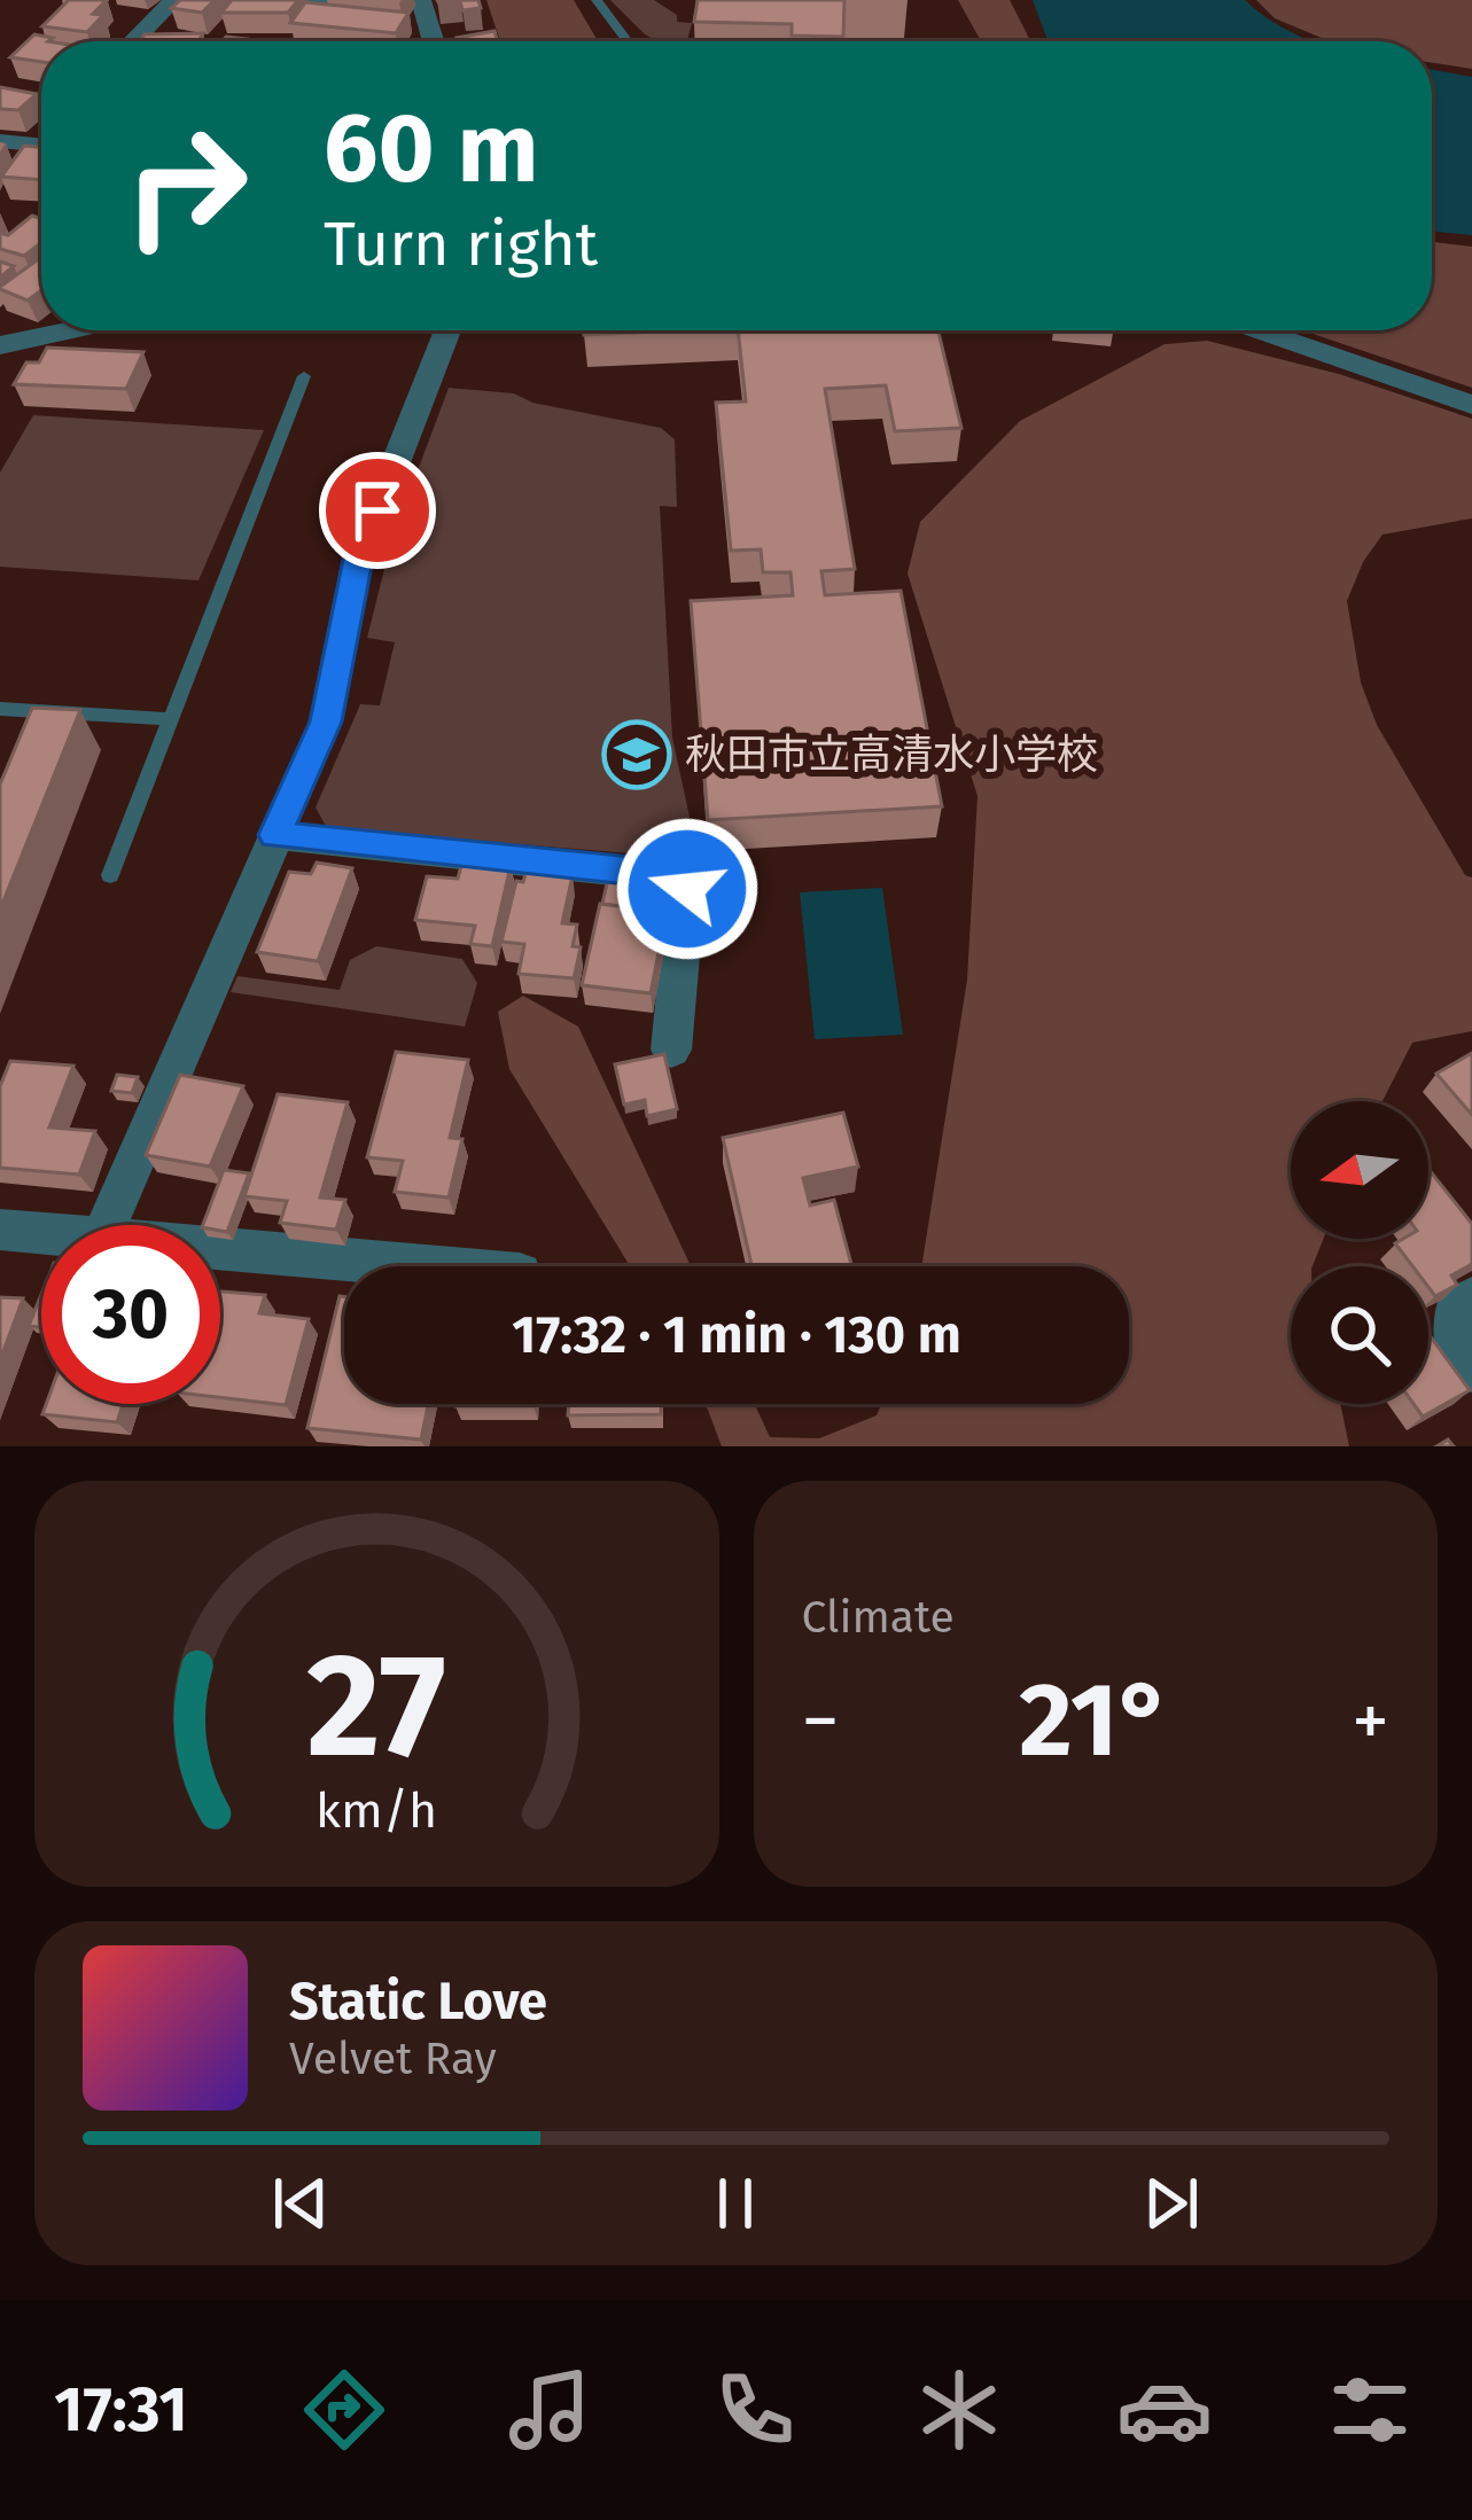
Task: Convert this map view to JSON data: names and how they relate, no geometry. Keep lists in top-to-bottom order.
{
  "places": {
    "school or university": ["秋田市立高清水小学校"]
  },
  "north": "left",
  "page": {
    "turn": ["60 m", "Turn right"],
    "limit": "30",
    "trip": "17:32 · 1 min · 130 m",
    "tile": "Climate",
    "heat": ["−", "21°", "+"],
    "song": ["Static Love", "Velvet Ray"],
    "tabs": "17:31",
    "gauge": ["27", "km/h"]
  }
}
